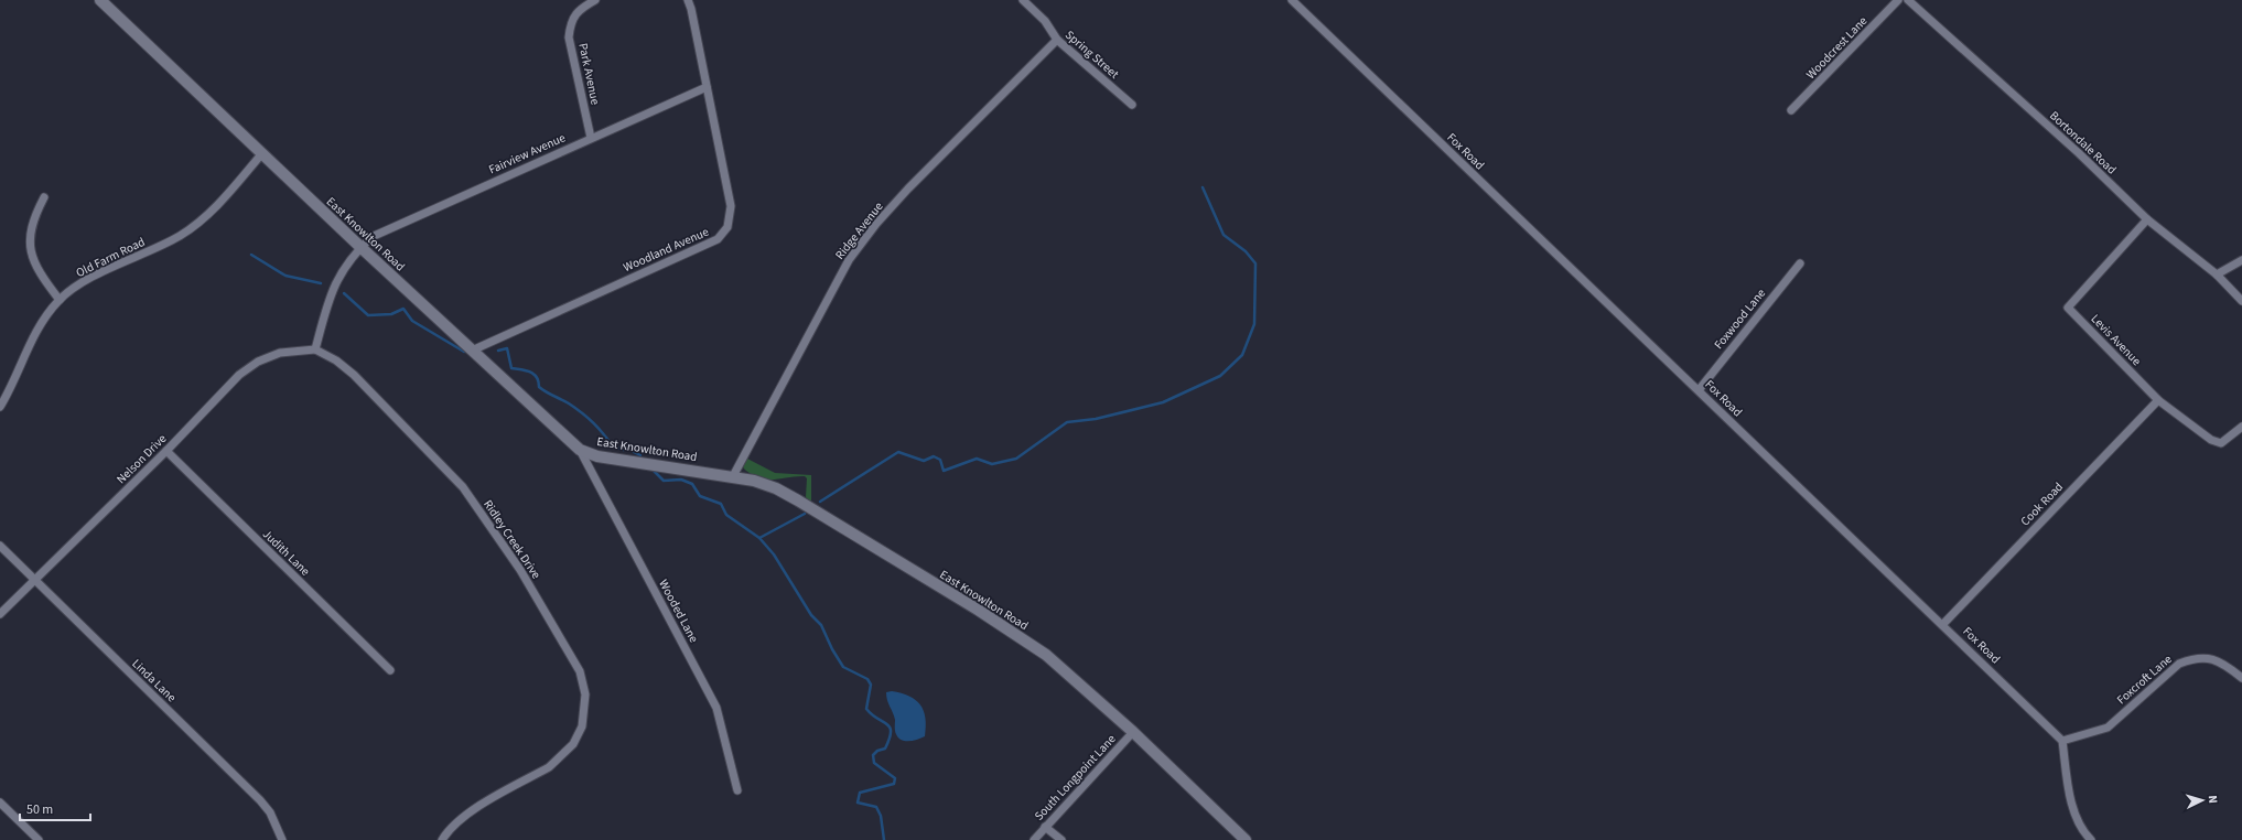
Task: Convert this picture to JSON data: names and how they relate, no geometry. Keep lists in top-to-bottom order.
{
  "streets": {
    "main road": ["East Knowlton Road"],
    "street": [
      "Woodcrest Lane",
      "Spring Street",
      "Park Avenue",
      "Bortondale Road",
      "Fox Road",
      "Fairview Avenue",
      "Ridge Avenue",
      "Woodland Avenue",
      "Old Farm Road",
      "Foxwood Lane",
      "Levis Avenue",
      "Nelson Drive",
      "Cook Road",
      "Ridley Creek Drive",
      "Judith Lane",
      "Wooded Lane",
      "Foxcroft Lane",
      "Linda Lane",
      "South Longpoint Lane"
    ]
  },
  "crossings": [
    ["Spring Street", "Ridge Avenue"],
    ["Park Avenue", "Fairview Avenue"],
    ["Bortondale Road", "Levis Avenue"],
    ["Fox Road", "Foxwood Lane"],
    ["Fox Road", "Cook Road"],
    ["Fox Road", "Foxcroft Lane"],
    ["Fairview Avenue", "East Knowlton Road"],
    ["Fairview Avenue", "Woodland Avenue"],
    ["Ridge Avenue", "East Knowlton Road"],
    ["East Knowlton Road", "Woodland Avenue"],
    ["East Knowlton Road", "Old Farm Road"],
    ["East Knowlton Road", "Wooded Lane"],
    ["East Knowlton Road", "South Longpoint Lane"],
    ["Levis Avenue", "Cook Road"],
    ["Nelson Drive", "Ridley Creek Drive"],
    ["Nelson Drive", "Judith Lane"],
    ["Nelson Drive", "Linda Lane"]
  ],
  "scale_bar": "50 m",
  "north": "right"
}
